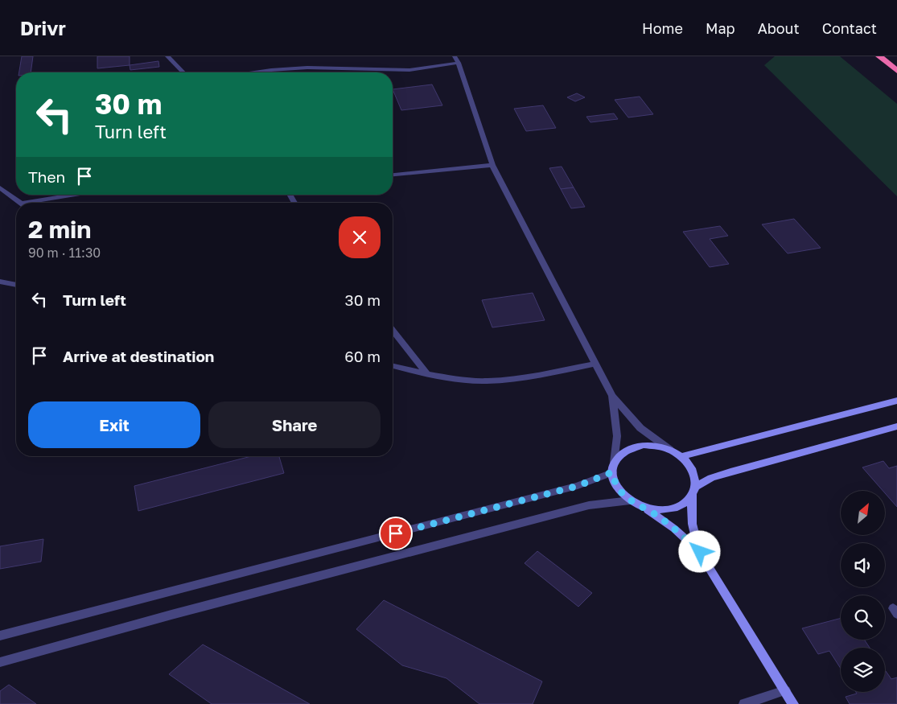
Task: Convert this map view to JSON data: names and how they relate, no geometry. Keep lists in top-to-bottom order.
{
  "north": "top right",
  "page": {
    "header": "Drivr",
    "nav": [
      "Home",
      "Map",
      "About",
      "Contact"
    ],
    "turn": ["30 m", "Turn left"],
    "then": "Then",
    "heading": ["2 min", "90 m · 11:30"],
    "list": [
      {
        "name": "Turn left",
        "value": "30 m"
      },
      {
        "name": "Arrive at destination",
        "value": "60 m"
      }
    ],
    "buttons": ["Exit", "Share"]
  }
}
